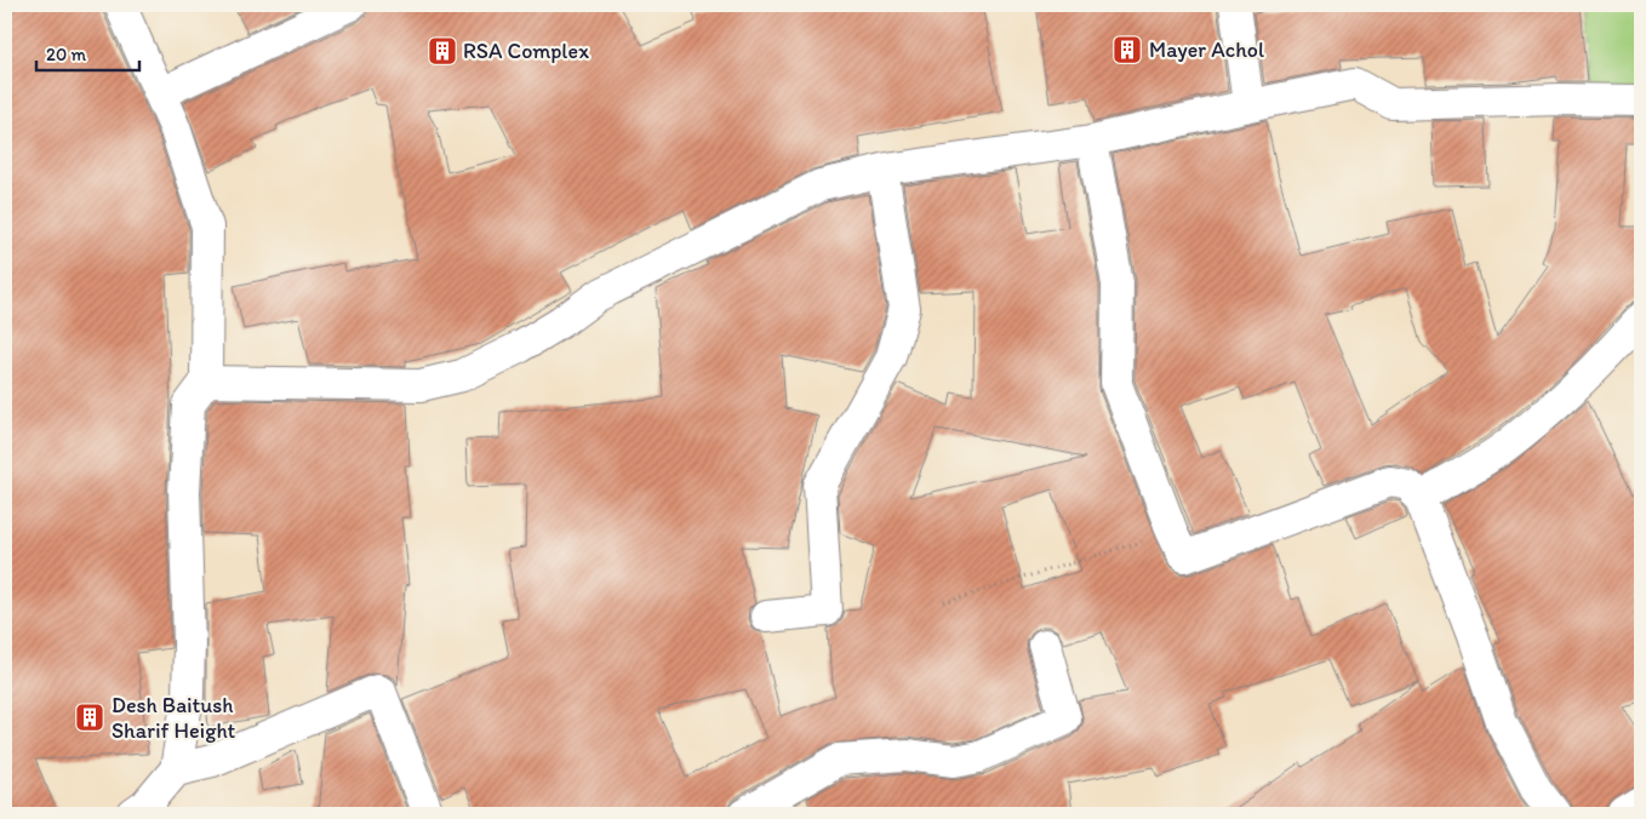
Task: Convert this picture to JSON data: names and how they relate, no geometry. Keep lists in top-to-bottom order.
{
  "places": {
    "building": ["Mayer Achol", "RSA Complex", "Desh Baitush Sharif Height"]
  },
  "scale_bar": "20 m"
}
